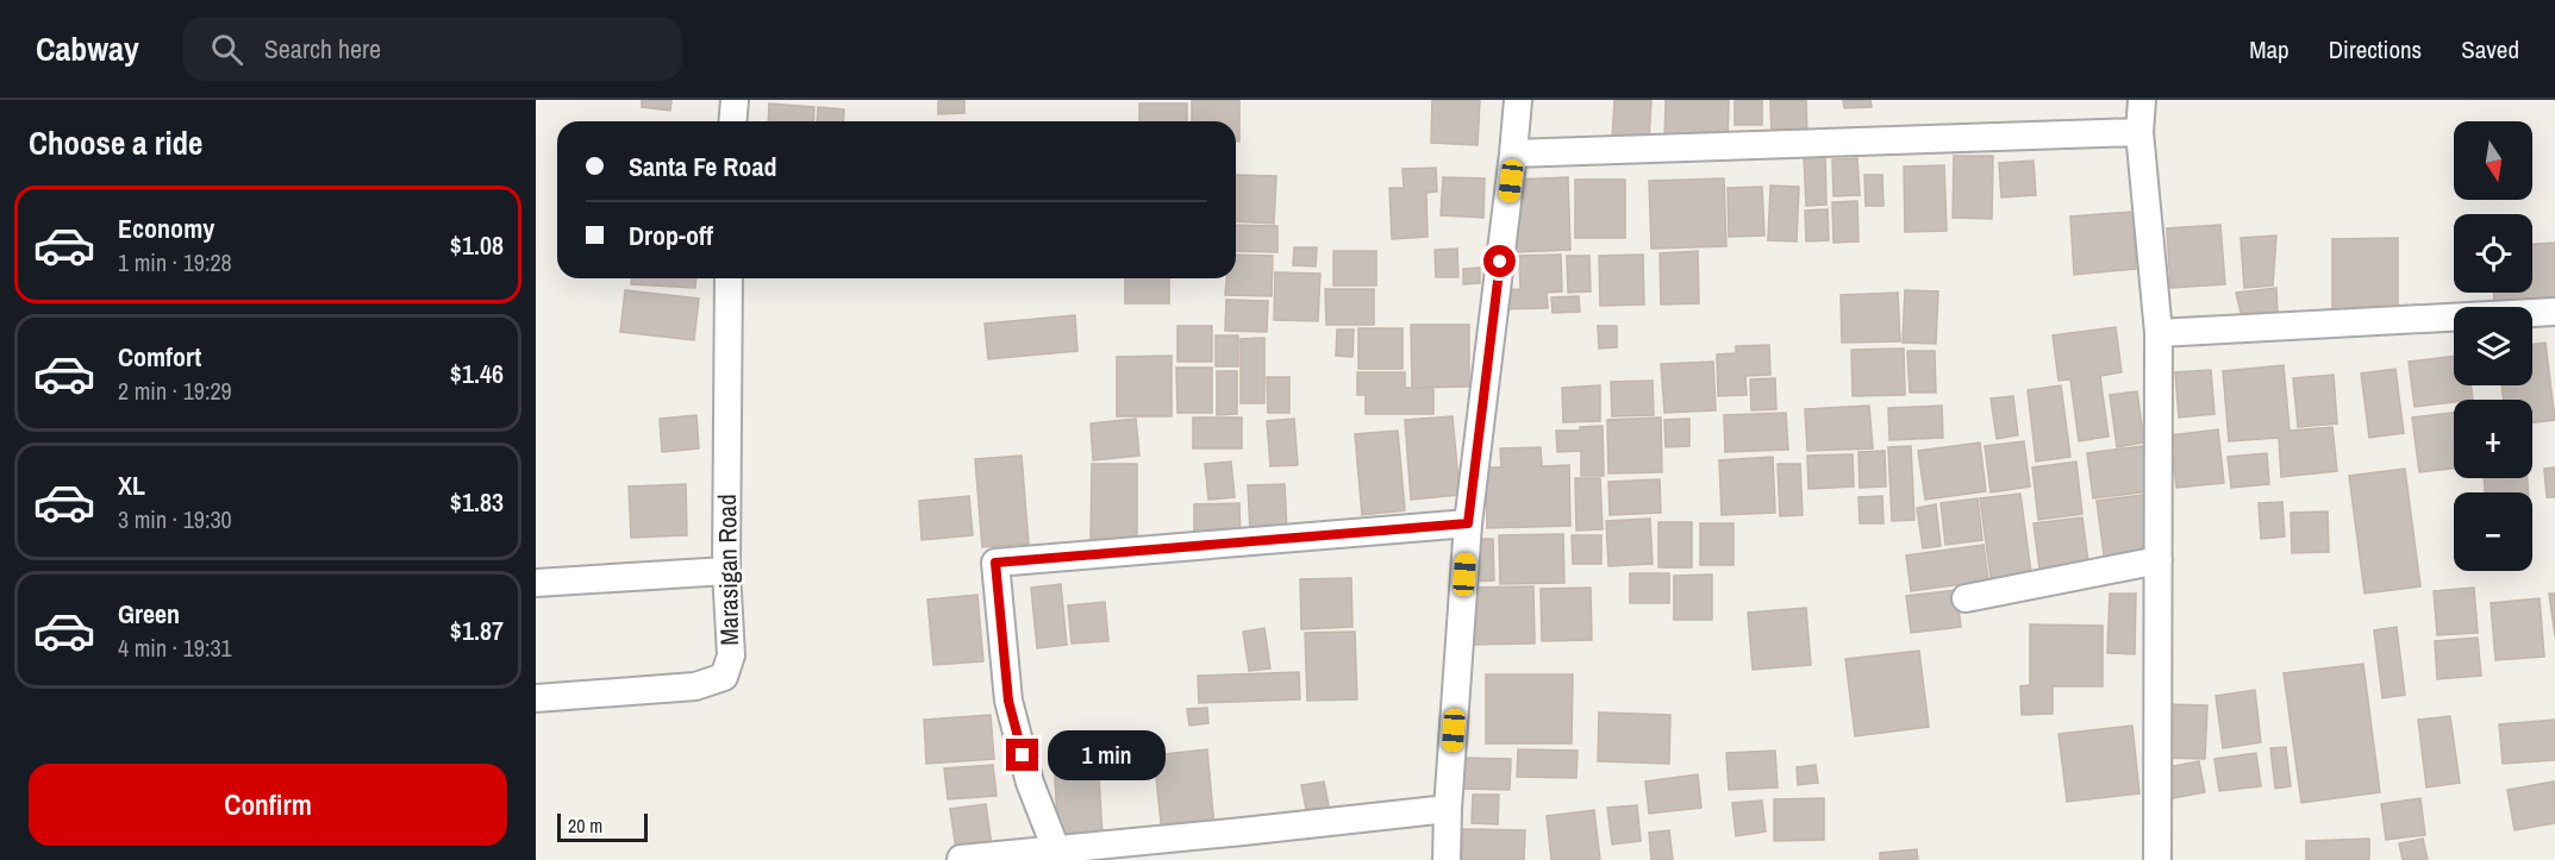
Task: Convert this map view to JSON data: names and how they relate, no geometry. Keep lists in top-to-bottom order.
{
  "streets": {
    "street": ["Marasigan Road"]
  },
  "scale_bar": "20 m",
  "north": "bottom",
  "page": {
    "header": "Cabway",
    "search": "Search here",
    "nav": ["Map", "Directions", "Saved"],
    "heading": "Choose a ride",
    "map_buttons": ["+", "−"],
    "banner": ["Santa Fe Road", "Drop-off"],
    "list": [
      {
        "name": "Economy",
        "note": "1 min · 19:28",
        "value": "$1.08"
      },
      {
        "name": "Comfort",
        "note": "2 min · 19:29",
        "value": "$1.46"
      },
      {
        "name": "XL",
        "note": "3 min · 19:30",
        "value": "$1.83"
      },
      {
        "name": "Green",
        "note": "4 min · 19:31",
        "value": "$1.87"
      }
    ],
    "bubble": "1 min",
    "buttons": "Confirm",
    "scale": "20 m"
  }
}
